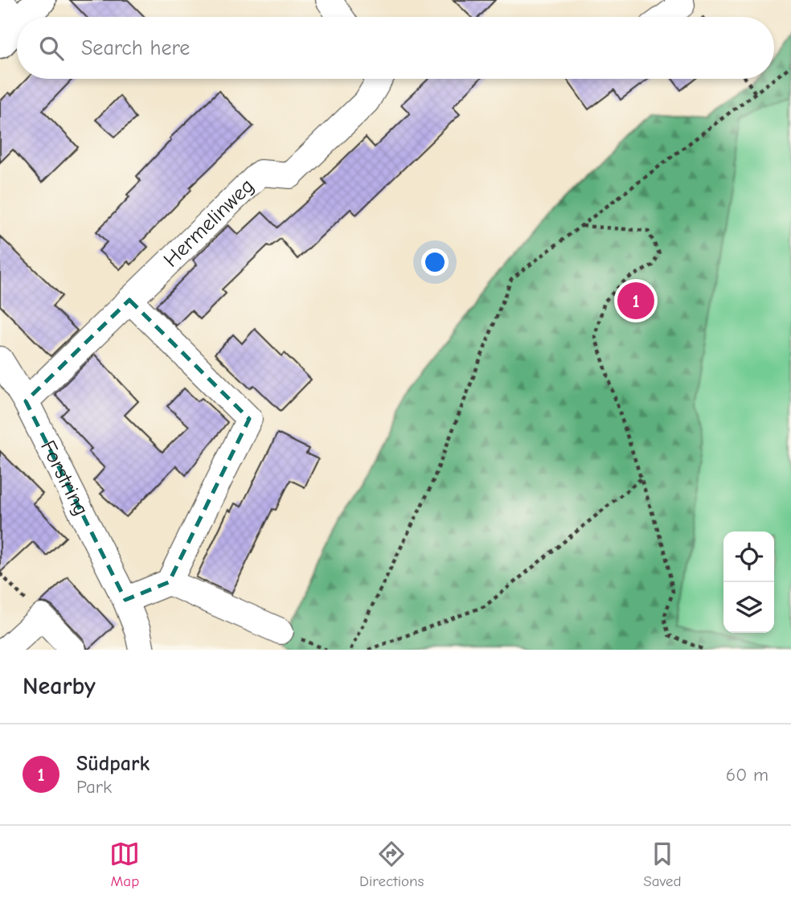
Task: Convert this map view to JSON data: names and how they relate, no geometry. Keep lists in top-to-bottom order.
{
  "streets": {
    "street": ["Hermelinweg", "Forstring"]
  },
  "crossings": [
    ["Hermelinweg", "Forstring"]
  ],
  "page": {
    "search": "Search here",
    "pins": "1",
    "heading": "Nearby",
    "list": [
      {
        "mark": "1",
        "name": "Südpark",
        "note": "Park",
        "value": "60 m"
      }
    ],
    "nav": ["Map", "Directions", "Saved"]
  }
}
